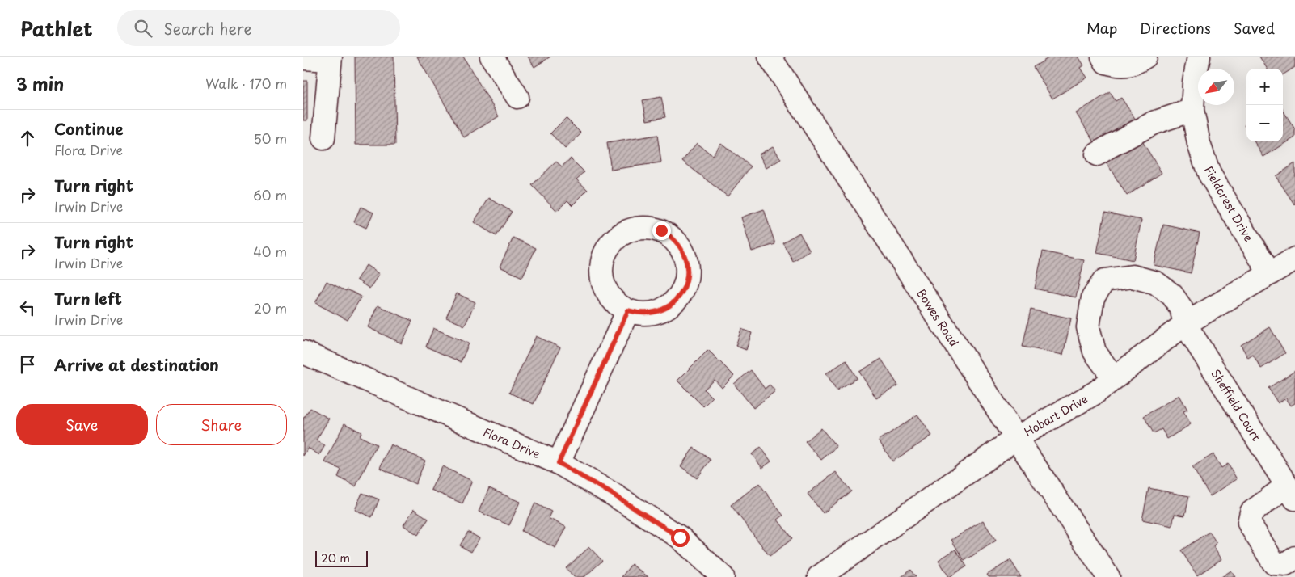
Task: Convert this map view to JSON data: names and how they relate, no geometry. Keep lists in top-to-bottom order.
{
  "streets": {
    "street": [
      "Fieldcrest Drive",
      "Bowes Road",
      "Sheffield Court",
      "Hobart Drive",
      "Flora Drive"
    ]
  },
  "crossings": [
    ["Fieldcrest Drive", "Hobart Drive"],
    ["Bowes Road", "Hobart Drive"],
    ["Sheffield Court", "Hobart Drive"]
  ],
  "scale_bar": "20 m",
  "north": "bottom left",
  "page": {
    "header": "Pathlet",
    "search": "Search here",
    "nav": ["Map", "Directions", "Saved"],
    "heading": ["3 min", "Walk · 170 m"],
    "map_buttons": ["+", "−"],
    "list": [
      ["Continue", "Flora Drive", "50 m"],
      ["Turn right", "Irwin Drive", "60 m"],
      ["Turn right", "Irwin Drive", "40 m"],
      ["Turn left", "Irwin Drive", "20 m"],
      "Arrive at destination"
    ],
    "buttons": ["Save", "Share"],
    "scale": "20 m"
  }
}
